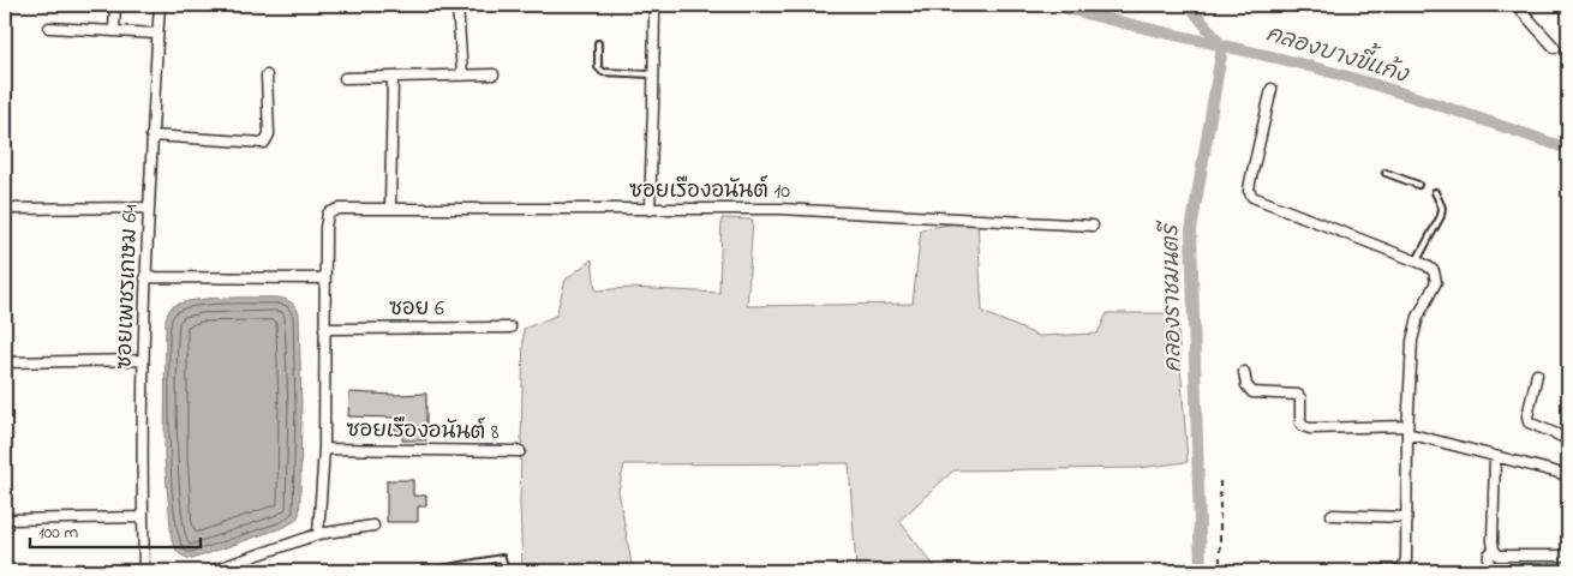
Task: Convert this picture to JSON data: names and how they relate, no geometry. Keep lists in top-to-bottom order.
{
  "streets": {
    "street": [
      "ซอยเรืองอนันต์ 10",
      "ซอยเพชรเกษม 64",
      "ซอย 6",
      "ซอยเรืองอนันต์ 8"
    ]
  },
  "water": ["คลองบางขี้แก้ง", "คลองราชมนตรี"],
  "scale_bar": "100 m"
}
